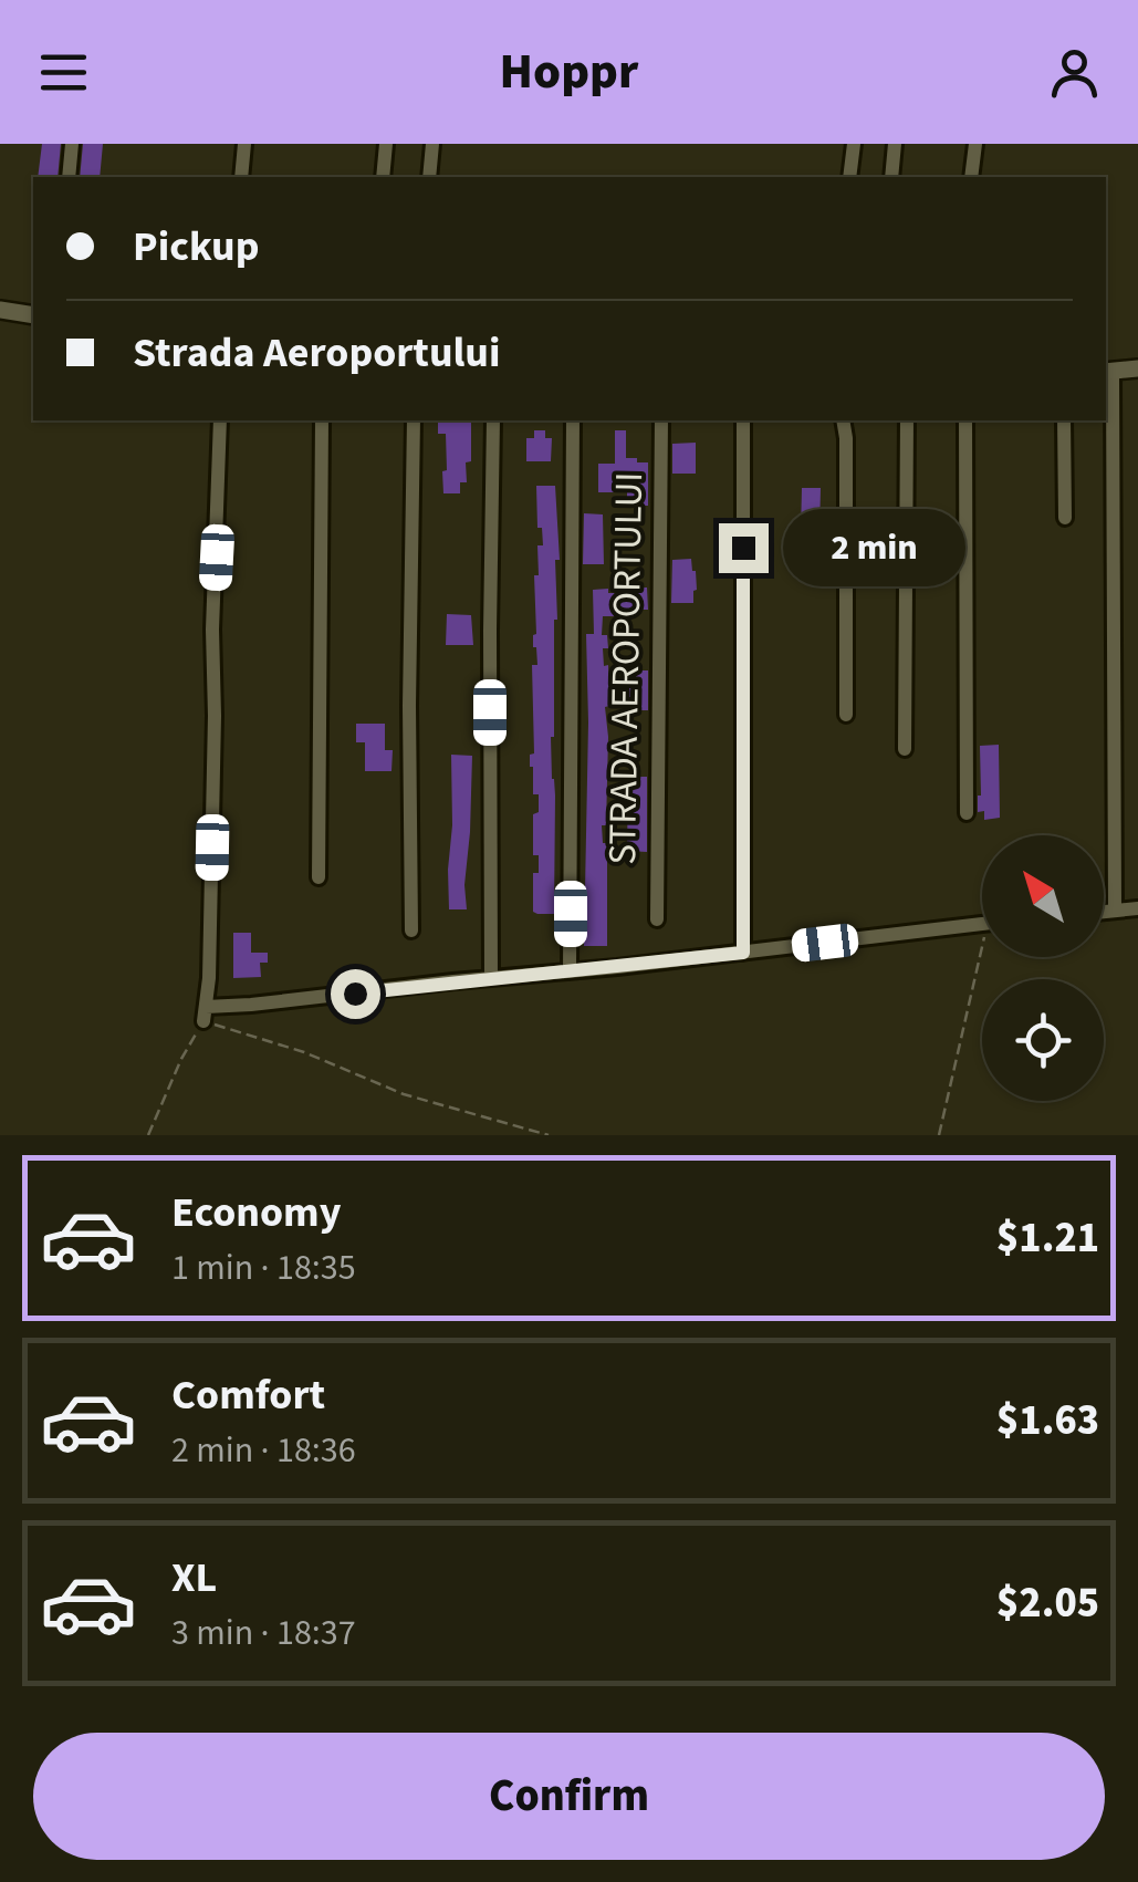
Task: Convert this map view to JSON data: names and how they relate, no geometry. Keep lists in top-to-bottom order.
{
  "streets": {
    "street": ["STRADA AEROPORTULUI"]
  },
  "north": "top left",
  "page": {
    "header": "Hoppr",
    "banner": ["Pickup", "Strada Aeroportului"],
    "bubble": "2 min",
    "list": [
      {
        "name": "Economy",
        "note": "1 min · 18:35",
        "value": "$1.21"
      },
      {
        "name": "Comfort",
        "note": "2 min · 18:36",
        "value": "$1.63"
      },
      {
        "name": "XL",
        "note": "3 min · 18:37",
        "value": "$2.05"
      }
    ],
    "buttons": "Confirm"
  }
}
